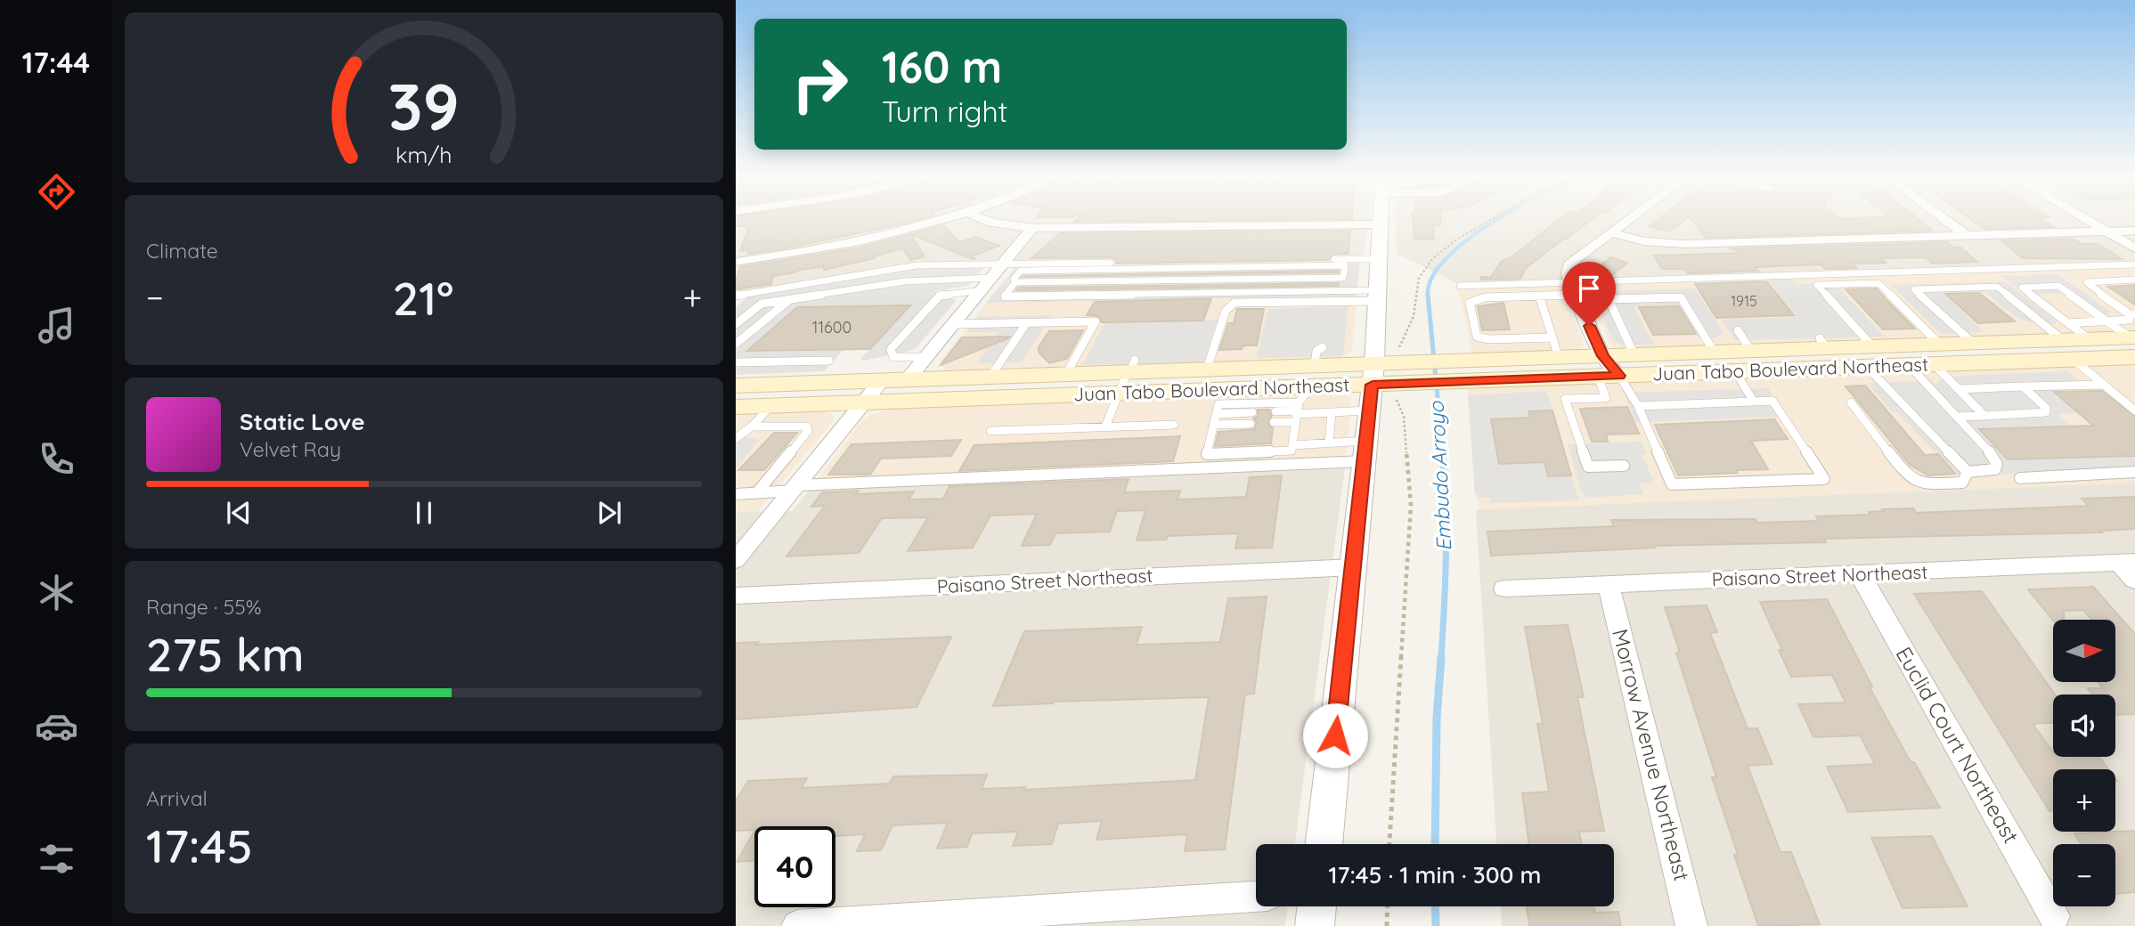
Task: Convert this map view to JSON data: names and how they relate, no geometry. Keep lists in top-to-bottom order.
{
  "streets": {
    "main road": ["Juan Tabo Boulevard Northeast"],
    "street": ["Paisano Street Northeast", "Euclid Court Northeast", "Morrow Avenue Northeast"]
  },
  "crossings": [
    ["Paisano Street Northeast", "Euclid Court Northeast"],
    ["Paisano Street Northeast", "Morrow Avenue Northeast"]
  ],
  "water": ["Embudo Arroyo"],
  "house_numbers": ["1915", "11600"],
  "north": "right",
  "page": {
    "tabs": "17:44",
    "turn": ["160 m", "Turn right"],
    "tile": [
      "Climate",
      ["Range · 55%", "275 km"],
      ["Arrival", "17:45"]
    ],
    "heat": ["−", "21°", "+"],
    "song": ["Static Love", "Velvet Ray"],
    "map_buttons": ["+", "−"],
    "limit": "40",
    "trip": "17:45 · 1 min · 300 m",
    "gauge": ["39", "km/h"]
  }
}
